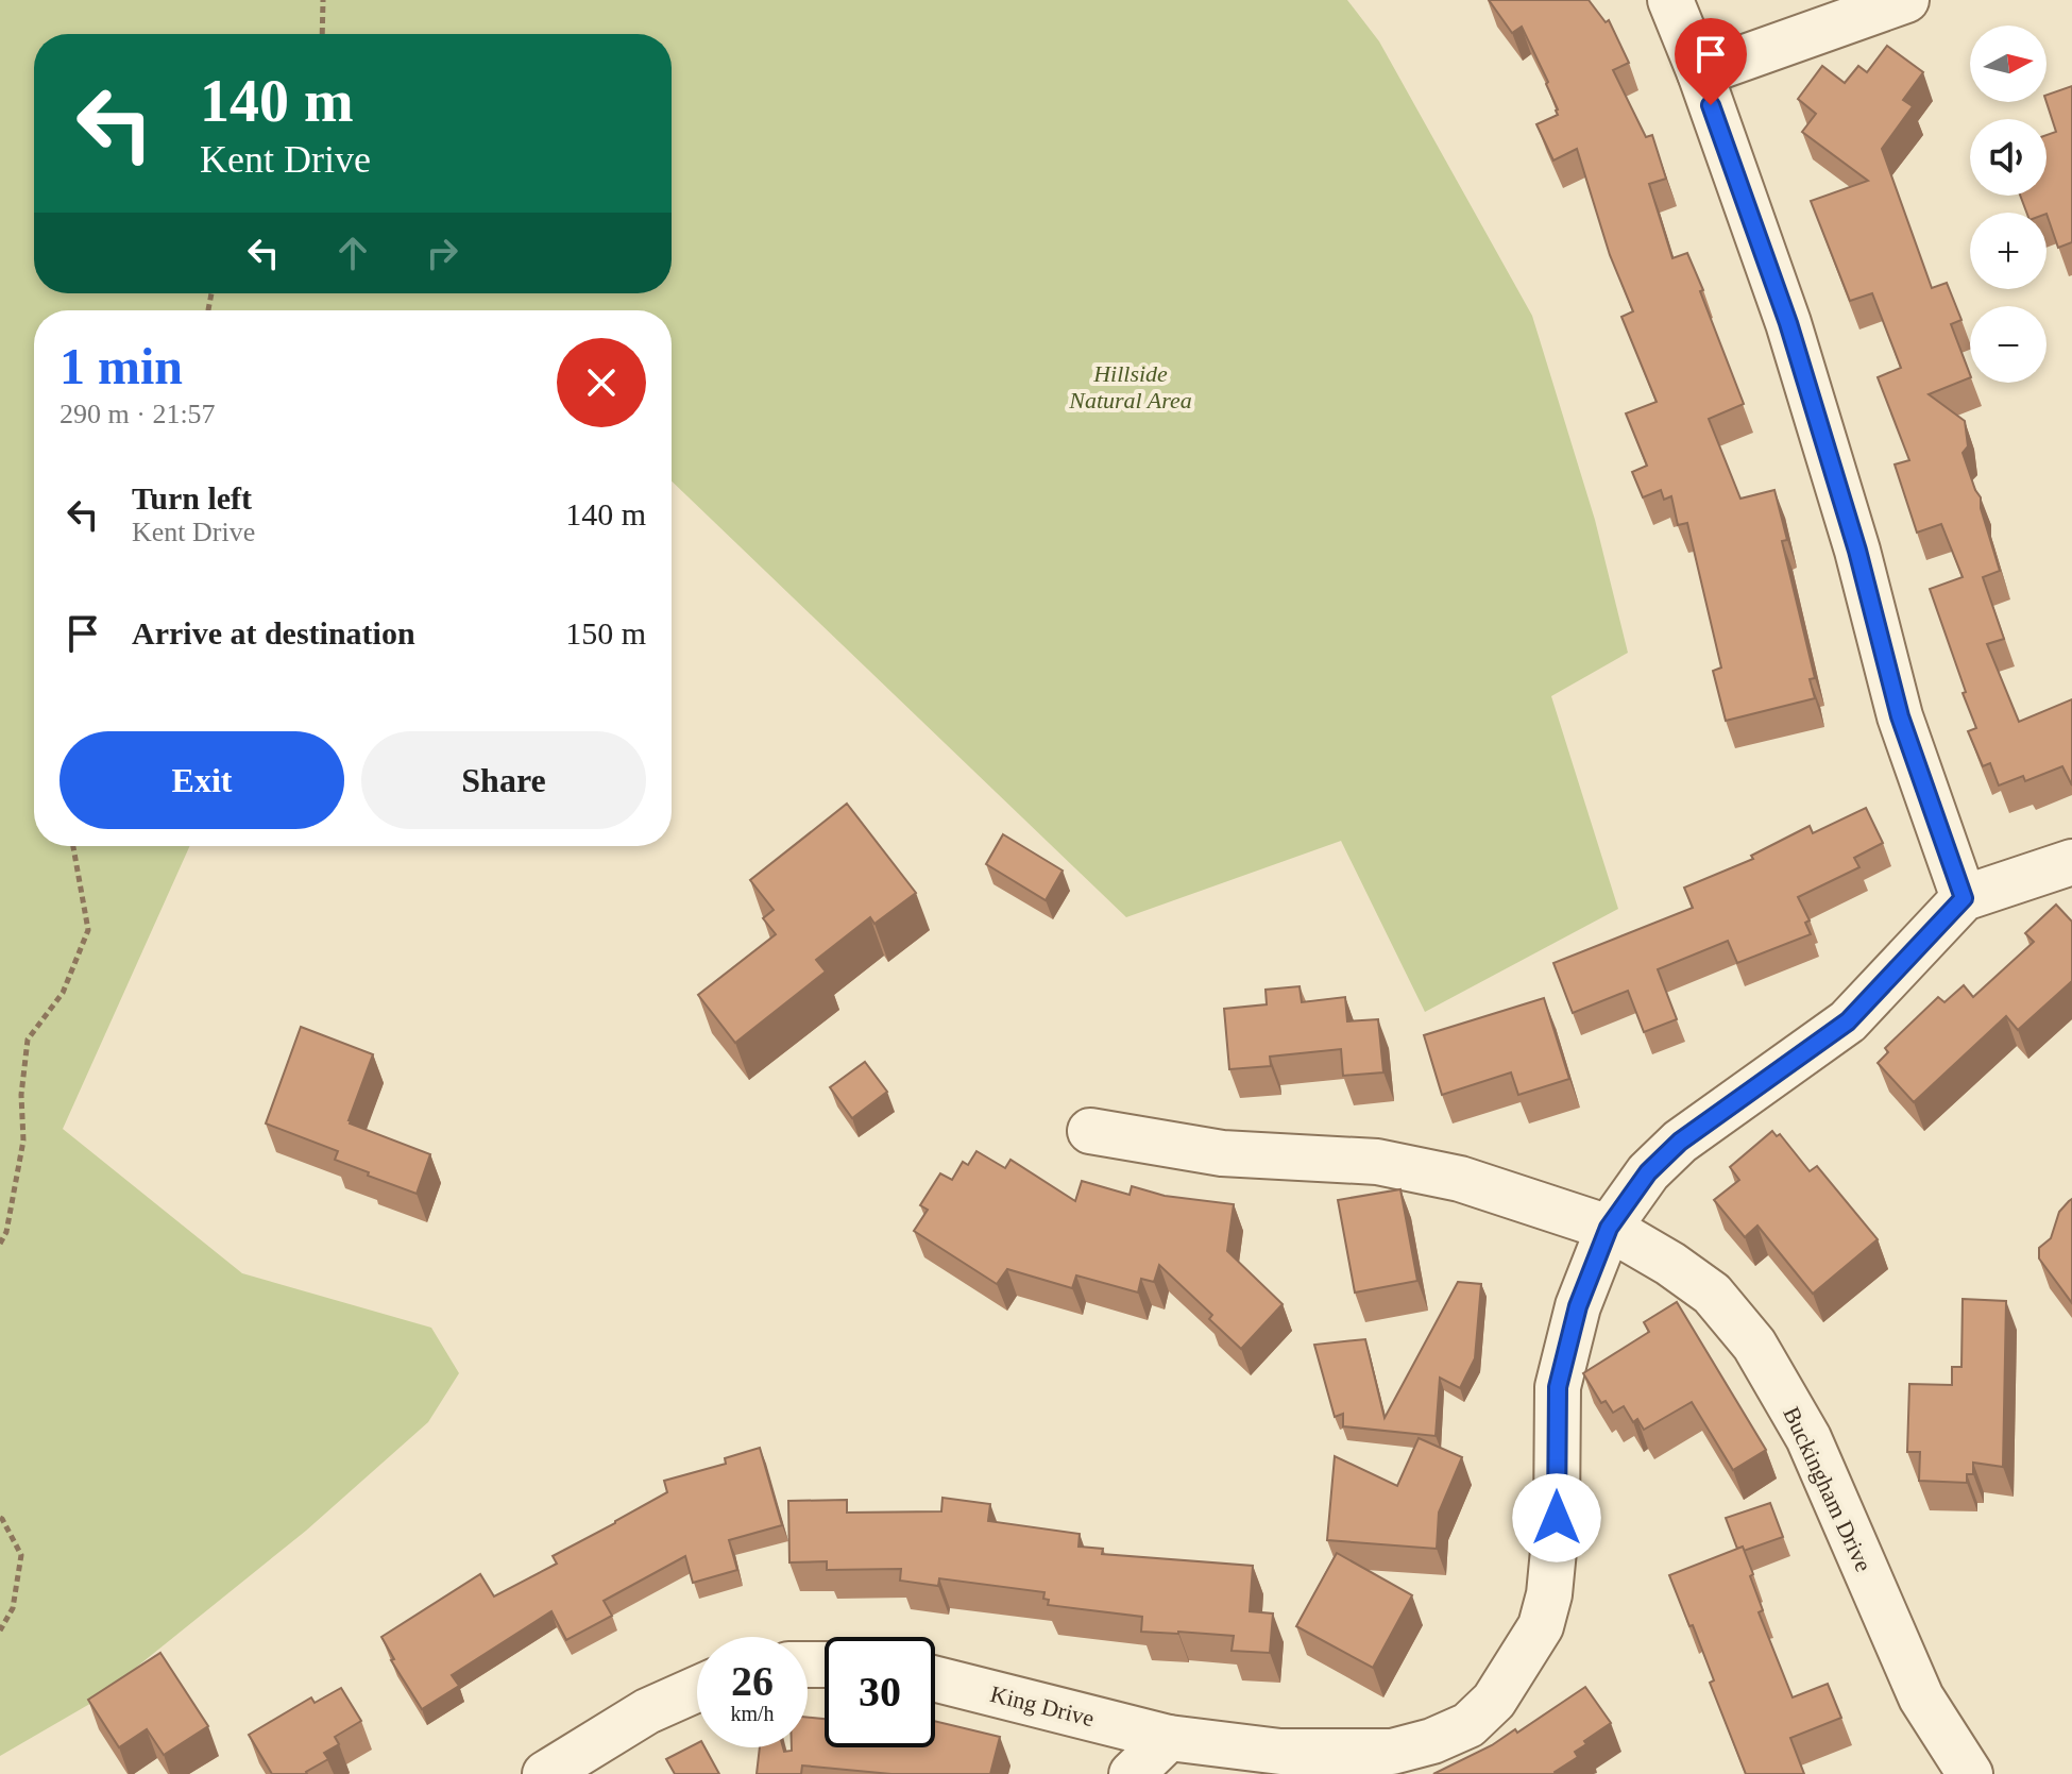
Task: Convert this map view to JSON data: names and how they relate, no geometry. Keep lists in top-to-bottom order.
{
  "streets": {
    "street": ["Buckingham Drive", "King Drive"]
  },
  "crossings": [
    ["Buckingham Drive", "King Drive"]
  ],
  "parks": ["Hillside Natural Area"],
  "north": "right",
  "page": {
    "map_buttons": ["+", "−"],
    "turn": ["140 m", "Kent Drive"],
    "heading": ["1 min", "290 m · 21:57"],
    "list": [
      {
        "name": "Turn left",
        "note": "Kent Drive",
        "value": "140 m"
      },
      {
        "name": "Arrive at destination",
        "value": "150 m"
      }
    ],
    "buttons": ["Exit", "Share"],
    "speed": "26 km/h",
    "limit": "30"
  }
}
